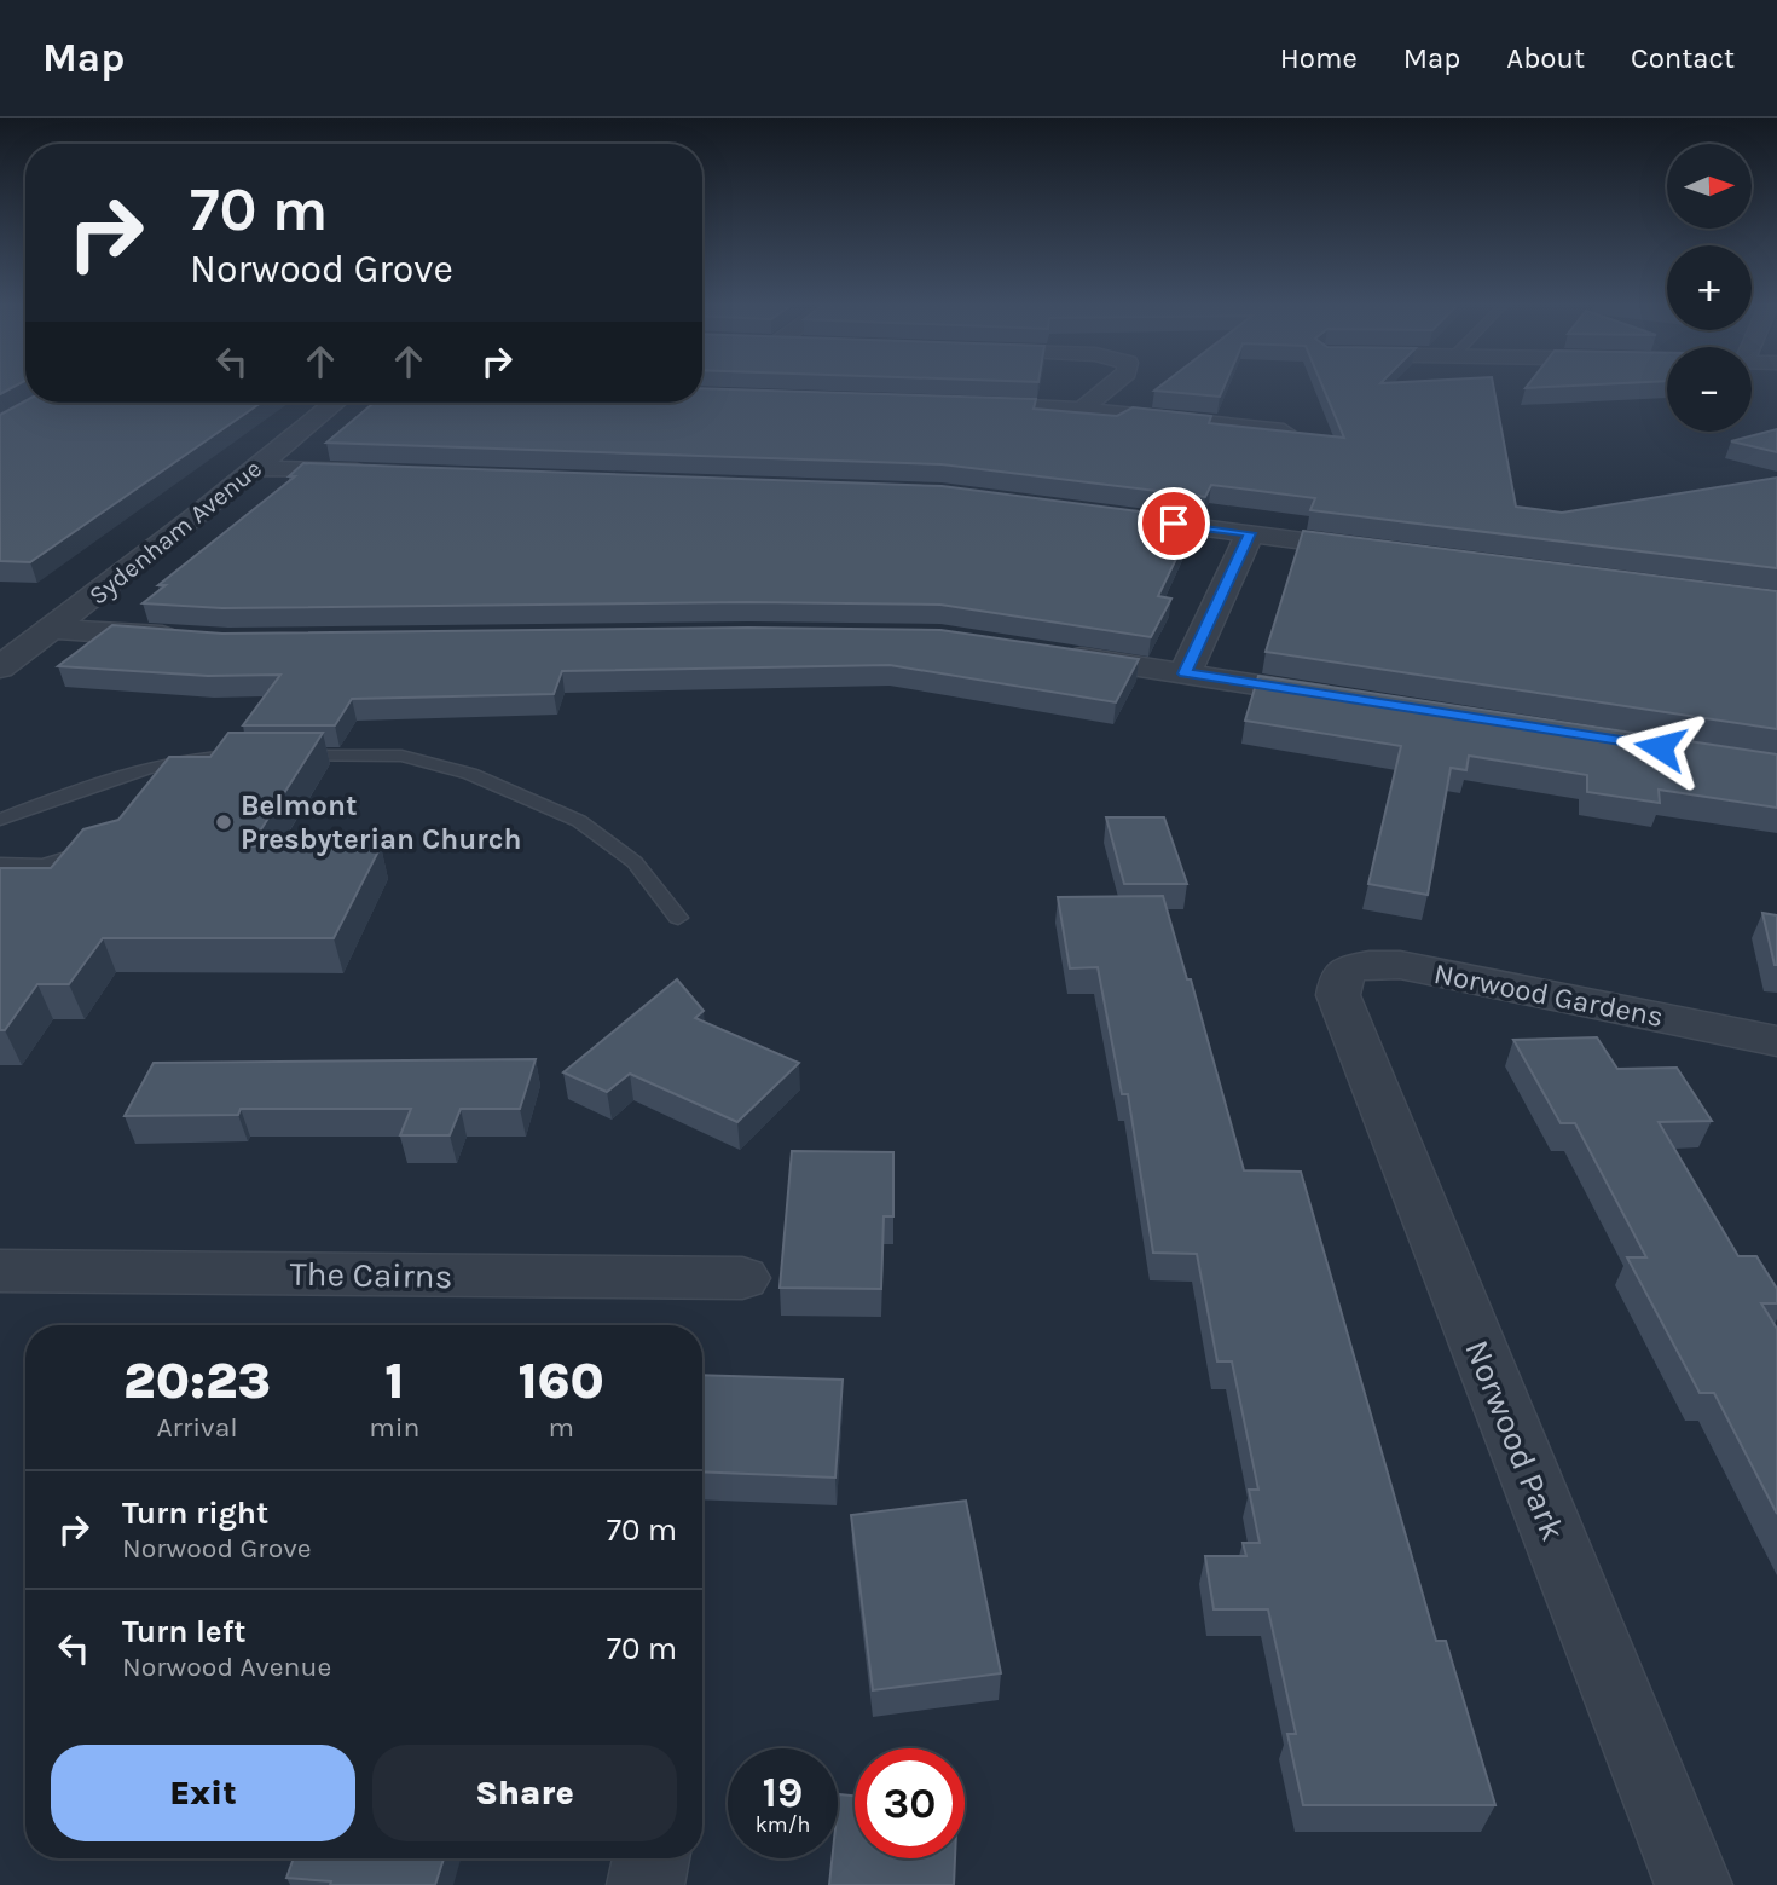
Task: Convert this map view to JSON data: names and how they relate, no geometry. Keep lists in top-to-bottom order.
{
  "streets": {
    "street": [
      "Sydenham Avenue",
      "Norwood Gardens",
      "The Cairns",
      "Norwood Park"
    ]
  },
  "crossings": [
    ["Norwood Gardens", "Norwood Park"]
  ],
  "places": ["Belmont Presbyterian Church"],
  "north": "right",
  "page": {
    "header": "Map",
    "nav": [
      "Home",
      "Map",
      "About",
      "Contact"
    ],
    "map_buttons": ["+", "−"],
    "turn": ["70 m", "Norwood Grove"],
    "eta": [
      "20:23",
      "Arrival",
      "1",
      "min",
      "160",
      "m"
    ],
    "list": [
      {
        "name": "Turn right",
        "note": "Norwood Grove",
        "value": "70 m"
      },
      {
        "name": "Turn left",
        "note": "Norwood Avenue",
        "value": "70 m"
      }
    ],
    "buttons": ["Exit", "Share"],
    "speed": "19 km/h",
    "limit": "30"
  }
}
